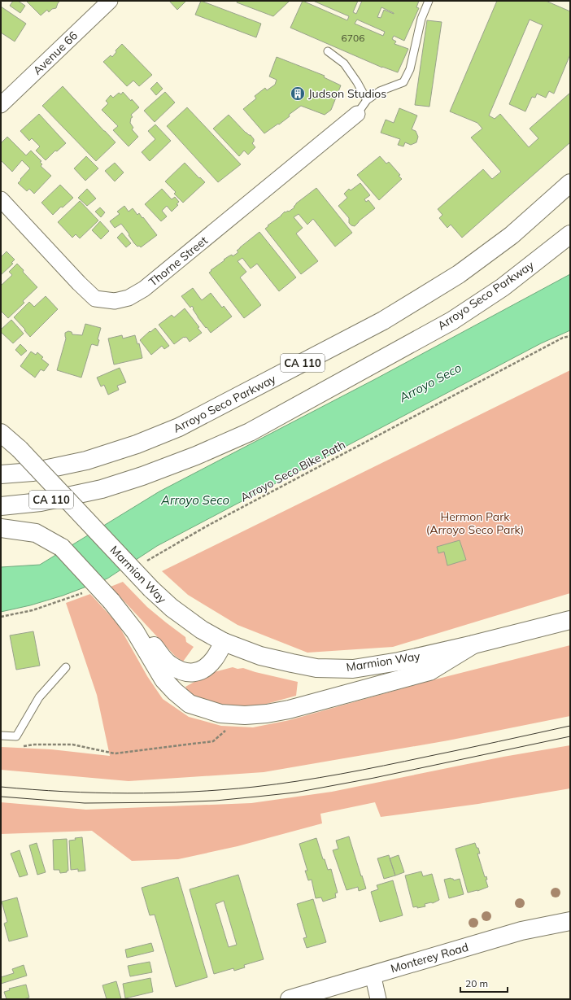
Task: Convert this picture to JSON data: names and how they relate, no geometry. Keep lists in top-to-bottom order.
{
  "streets": {
    "main road": [
      "Arroyo Seco Parkway",
      "CA 110",
      "Marmion Way",
      "Monterey Road"
    ],
    "street": ["Avenue 66", "Thorne Street"],
    "path": ["Arroyo Seco Bike Path"]
  },
  "water": ["Arroyo Seco"],
  "parks": ["Hermon Park (Arroyo Seco Park)"],
  "places": {
    "building": ["Judson Studios"]
  },
  "house_numbers": ["6706"],
  "scale_bar": "20 m"
}
